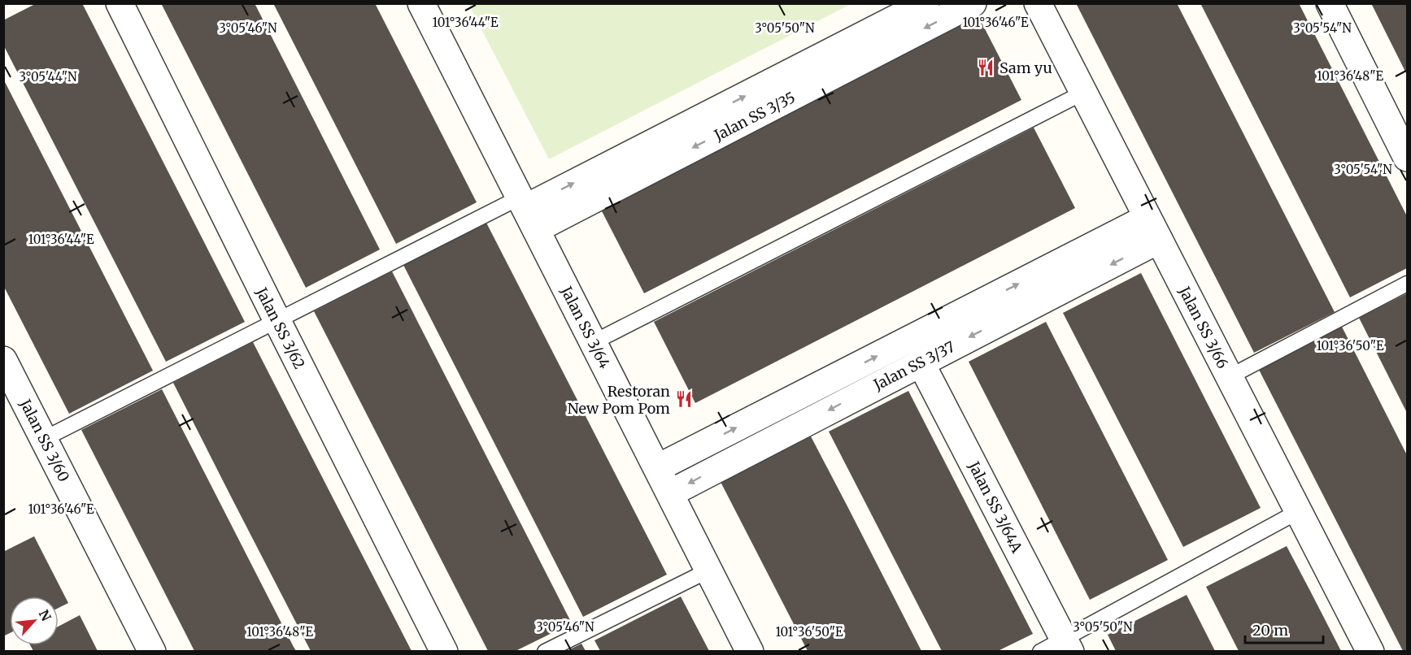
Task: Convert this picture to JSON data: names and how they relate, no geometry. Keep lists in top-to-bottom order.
{
  "streets": {
    "street": [
      "Jalan SS 3/35",
      "Jalan SS 3/64",
      "Jalan SS 3/66",
      "Jalan SS 3/62",
      "Jalan SS 3/37",
      "Jalan SS 3/60",
      "Jalan SS 3/64A"
    ]
  },
  "crossings": [
    ["Jalan SS 3/35", "Jalan SS 3/64"],
    ["Jalan SS 3/64", "Jalan SS 3/37"],
    ["Jalan SS 3/66", "Jalan SS 3/37"],
    ["Jalan SS 3/37", "Jalan SS 3/64A"]
  ],
  "places": {
    "restaurant": ["Sam yu", "Restoran New Pom Pom"]
  },
  "scale_bar": "20 m",
  "north": "top right",
  "coordinates": [
    "101°36'44\"E",
    "101°36'46\"E",
    "3°05'46\"N",
    "3°05'50\"N",
    "3°05'54\"N",
    "101°36'48\"E",
    "3°05'44\"N",
    "101°36'50\"E"
  ]
}
